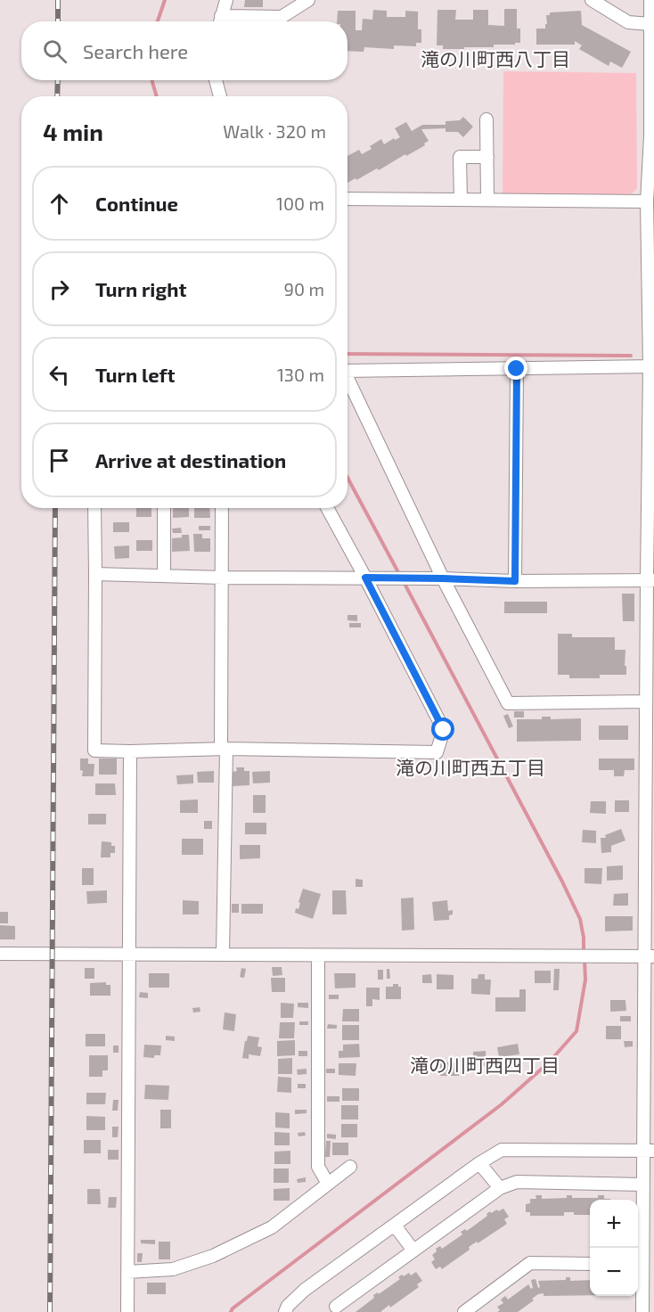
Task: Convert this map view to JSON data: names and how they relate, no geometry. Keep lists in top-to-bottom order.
{
  "districts": ["滝の川町西八丁目", "滝の川町西五丁目", "滝の川町西四丁目"],
  "page": {
    "search": "Search here",
    "heading": ["4 min", "Walk · 320 m"],
    "list": [
      ["Continue", "100 m"],
      ["Turn right", "90 m"],
      ["Turn left", "130 m"],
      "Arrive at destination"
    ],
    "map_buttons": ["+", "−"]
  }
}
